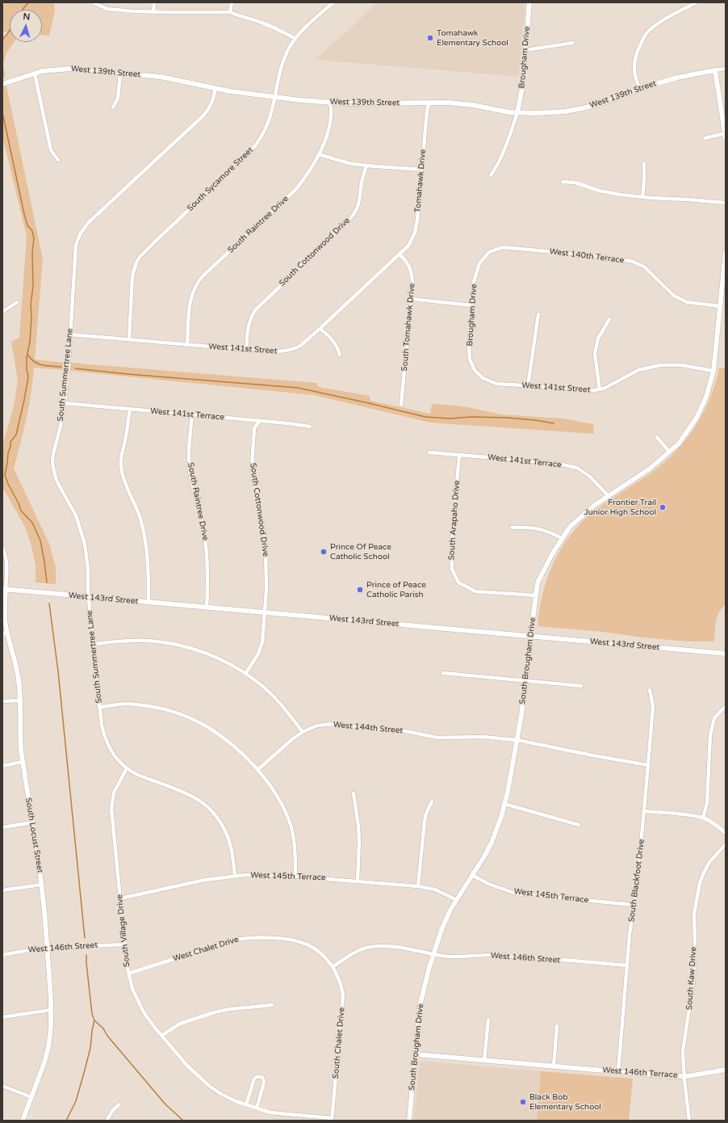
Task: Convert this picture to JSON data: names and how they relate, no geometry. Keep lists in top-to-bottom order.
{
  "streets": {
    "street": [
      "Brougham Drive",
      "West 139th Street",
      "South Sycamore Street",
      "Tomahawk Drive",
      "South Raintree Drive",
      "South Cottonwood Drive",
      "West 140th Terrace",
      "South Tomahawk Drive",
      "West 141st Street",
      "South Summertree Lane",
      "West 141st Terrace",
      "South Arapaho Drive",
      "West 143rd Street",
      "South Brougham Drive",
      "West 144th Street",
      "South Locust Street",
      "West 145th Terrace",
      "South Blackfoot Drive",
      "South Village Drive",
      "West 146th Street",
      "West Chalet Drive",
      "South Kaw Drive",
      "South Chalet Drive",
      "West 146th Terrace"
    ]
  },
  "crossings": [
    ["Brougham Drive", "West 139th Street"],
    ["Brougham Drive", "West 140th Terrace"],
    ["Brougham Drive", "West 141st Street"],
    ["West 139th Street", "South Sycamore Street"],
    ["West 139th Street", "Tomahawk Drive"],
    ["West 139th Street", "South Raintree Drive"],
    ["West 139th Street", "South Summertree Lane"],
    ["South Sycamore Street", "West 141st Street"],
    ["Tomahawk Drive", "South Tomahawk Drive"],
    ["Tomahawk Drive", "West 141st Street"],
    ["South Raintree Drive", "West 141st Street"],
    ["South Raintree Drive", "West 141st Terrace"],
    ["South Raintree Drive", "West 143rd Street"],
    ["South Cottonwood Drive", "West 141st Street"],
    ["South Cottonwood Drive", "West 141st Terrace"],
    ["South Cottonwood Drive", "West 143rd Street"],
    ["West 140th Terrace", "South Brougham Drive"],
    ["South Tomahawk Drive", "West 141st Street"],
    ["West 141st Street", "South Summertree Lane"],
    ["West 141st Street", "South Brougham Drive"],
    ["South Summertree Lane", "West 141st Terrace"],
    ["South Summertree Lane", "West 143rd Street"],
    ["South Summertree Lane", "West 145th Terrace"],
    ["South Summertree Lane", "South Village Drive"],
    ["West 141st Terrace", "South Arapaho Drive"],
    ["West 141st Terrace", "South Brougham Drive"],
    ["South Arapaho Drive", "South Brougham Drive"],
    ["West 143rd Street", "South Brougham Drive"],
    ["West 143rd Street", "South Locust Street"],
    ["South Brougham Drive", "West 144th Street"],
    ["South Brougham Drive", "West 145th Terrace"],
    ["South Brougham Drive", "West 146th Street"],
    ["South Brougham Drive", "West 146th Terrace"],
    ["West 144th Street", "South Blackfoot Drive"],
    ["South Locust Street", "West 146th Street"],
    ["West 145th Terrace", "South Blackfoot Drive"],
    ["West 145th Terrace", "South Village Drive"],
    ["South Blackfoot Drive", "West 146th Street"],
    ["South Blackfoot Drive", "West 146th Terrace"],
    ["South Village Drive", "West 146th Street"],
    ["South Village Drive", "West Chalet Drive"],
    ["South Village Drive", "South Chalet Drive"],
    ["West 146th Street", "West Chalet Drive"],
    ["West 146th Street", "South Chalet Drive"],
    ["West Chalet Drive", "South Chalet Drive"],
    ["South Kaw Drive", "West 146th Terrace"]
  ],
  "places": [
    "Tomahawk Elementary School",
    "Frontier Trail Junior High School",
    "Prince Of Peace Catholic School",
    "Prince of Peace Catholic Parish",
    "Black Bob Elementary School"
  ],
  "north": "top"
}
